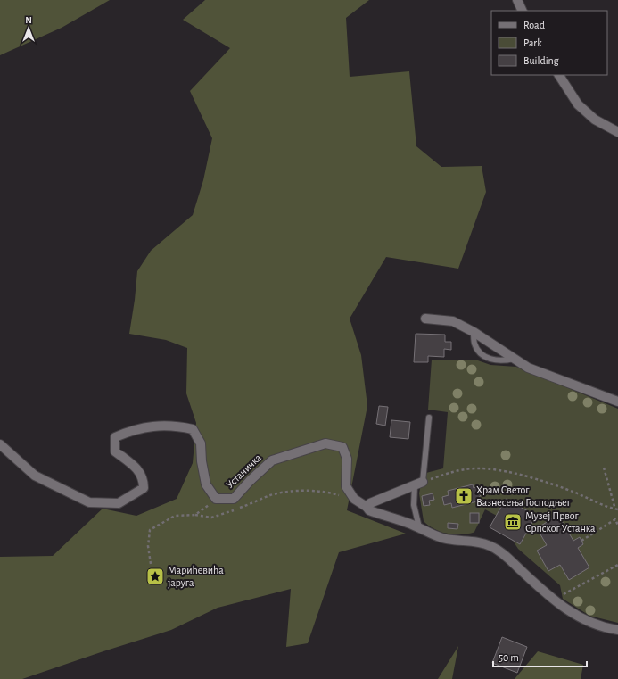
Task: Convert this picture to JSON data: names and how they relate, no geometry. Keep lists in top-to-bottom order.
{
  "streets": {
    "street": ["Устаничка"]
  },
  "places": {
    "church": ["Храм Светог Вазнесења Господњег"],
    "museum": ["Музеј Првог Српског Устанка"],
    "place": ["Марићевића јаруга"]
  },
  "legend": ["Road", "Park", "Building"],
  "scale_bar": "50 m",
  "north": "top"
}
